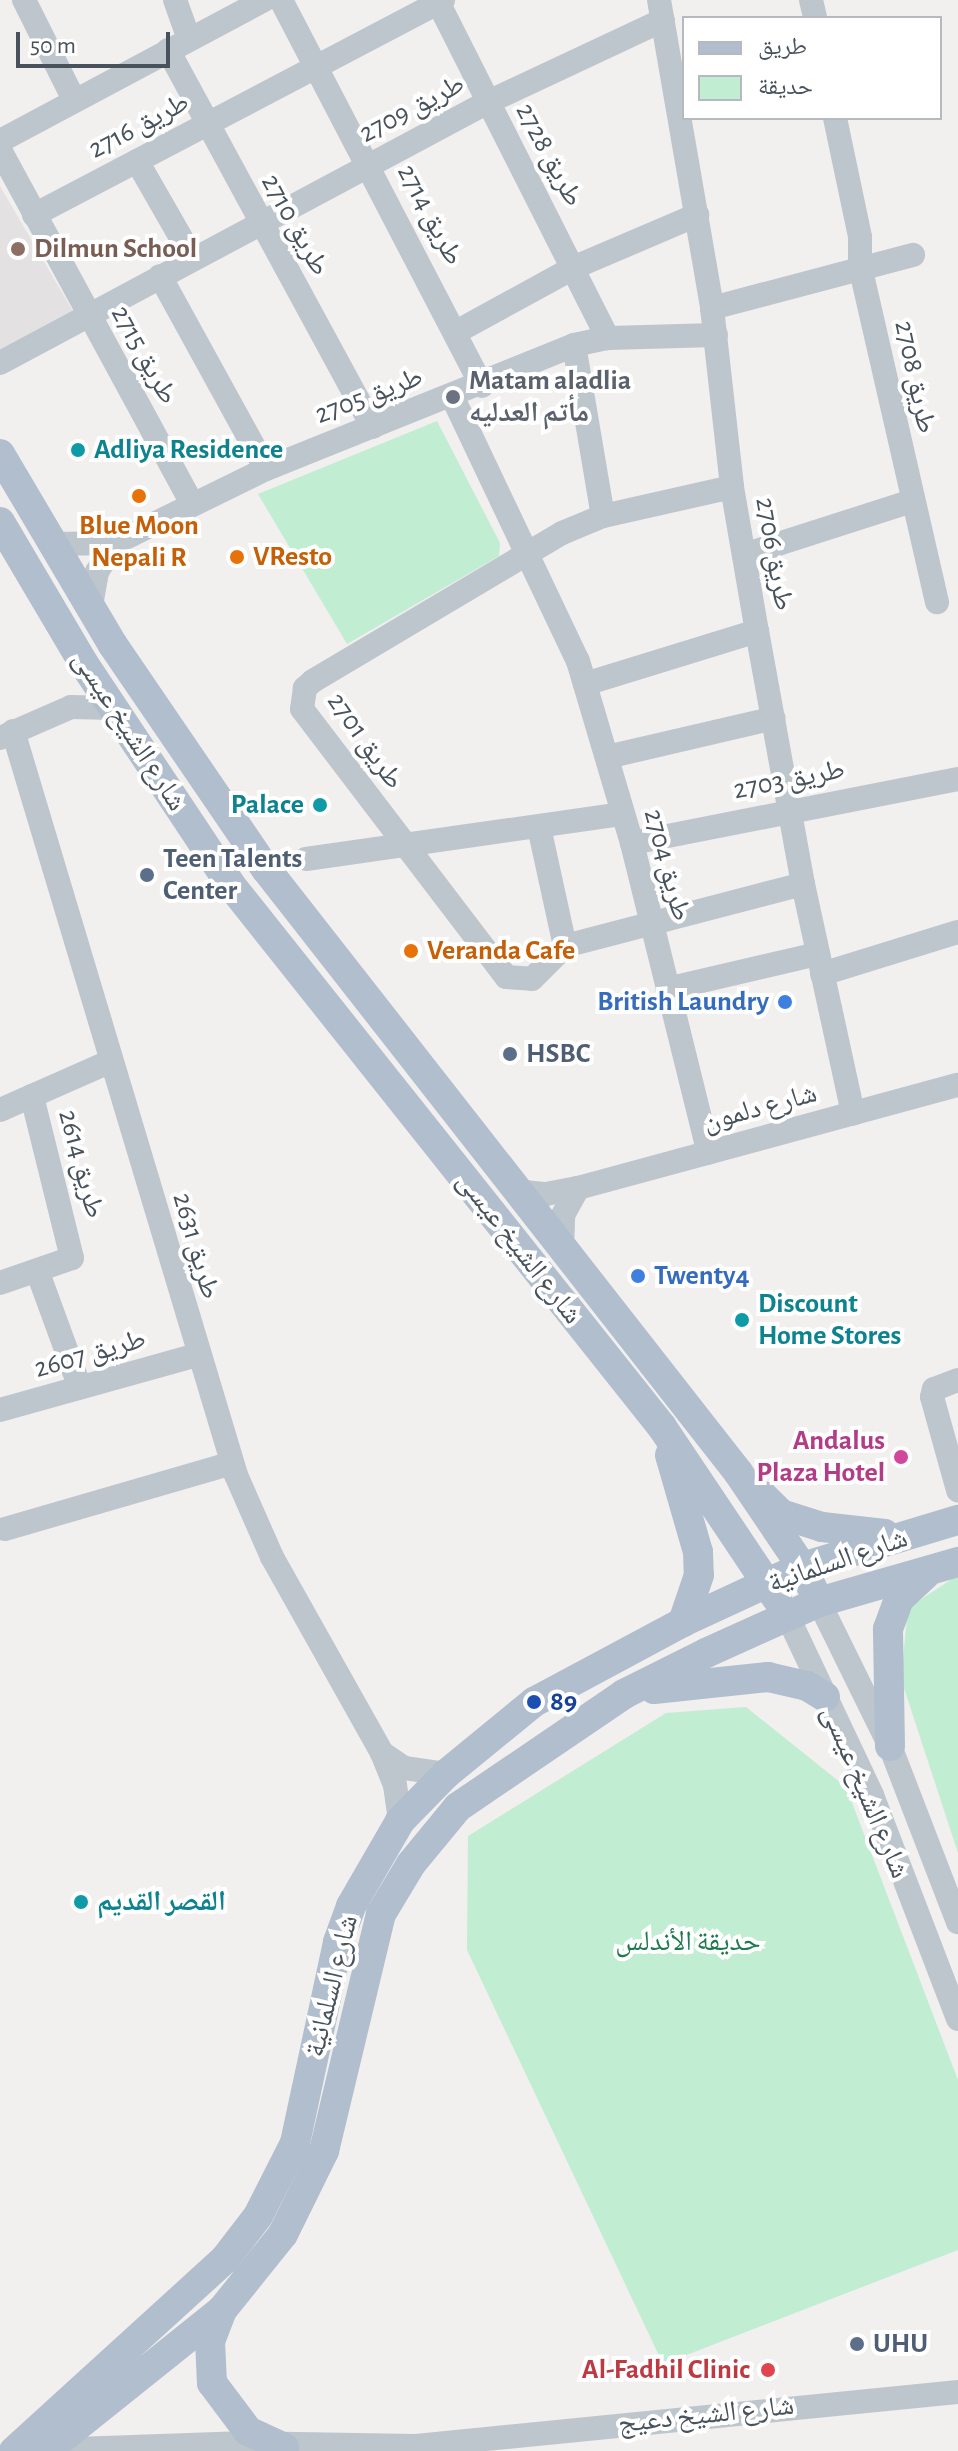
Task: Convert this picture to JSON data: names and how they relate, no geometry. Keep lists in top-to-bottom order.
{
  "streets": {
    "main road": ["شارع الشيخ عيسى", "شارع السلمانية"],
    "street": [
      "طريق 2709",
      "طريق 2716",
      "طريق 2728",
      "طريق 2714",
      "طريق 2710",
      "طريق 2715",
      "طريق 2708",
      "طريق 2705",
      "طريق 2706",
      "طريق 2701",
      "طريق 2703",
      "طريق 2704",
      "شارع دلمون",
      "طريق 2614",
      "طريق 2631",
      "طريق 2607",
      "شارع الشيخ دعيج"
    ]
  },
  "crossings": [
    ["طريق 2709", "طريق 2728"],
    ["طريق 2709", "طريق 2714"],
    ["طريق 2709", "طريق 2710"],
    ["طريق 2709", "طريق 2715"],
    ["طريق 2709", "طريق 2706"],
    ["طريق 2716", "طريق 2728"],
    ["طريق 2716", "طريق 2714"],
    ["طريق 2716", "طريق 2710"],
    ["طريق 2716", "طريق 2715"],
    ["طريق 2728", "طريق 2705"],
    ["طريق 2714", "طريق 2705"],
    ["طريق 2710", "طريق 2705"],
    ["طريق 2715", "طريق 2705"],
    ["طريق 2705", "طريق 2706"],
    ["طريق 2705", "شارع الشيخ عيسى"],
    ["طريق 2705", "طريق 2704"],
    ["طريق 2706", "طريق 2703"],
    ["طريق 2706", "شارع دلمون"],
    ["شارع الشيخ عيسى", "شارع دلمون"],
    ["شارع الشيخ عيسى", "شارع السلمانية"],
    ["طريق 2701", "طريق 2704"],
    ["طريق 2703", "طريق 2704"],
    ["طريق 2704", "شارع دلمون"],
    ["طريق 2631", "طريق 2607"],
    ["طريق 2631", "شارع السلمانية"],
    ["شارع السلمانية", "شارع الشيخ دعيج"]
  ],
  "parks": ["حديقة الأندلس"],
  "places": [
    "Dilmun School",
    "Matam aladlia مأتم العدليه",
    "Adliya Residence",
    "Blue Moon Nepali R",
    "VResto",
    "Palace",
    "Teen Talents Center",
    "Veranda Cafe",
    "British Laundry",
    "HSBC",
    "Twenty4",
    "Discount Home Stores",
    "Andalus Plaza Hotel",
    "89",
    "القصر القديم",
    "UHU",
    "Al-Fadhil Clinic"
  ],
  "legend": ["طريق", "حديقة"],
  "scale_bar": "50 m"
}
